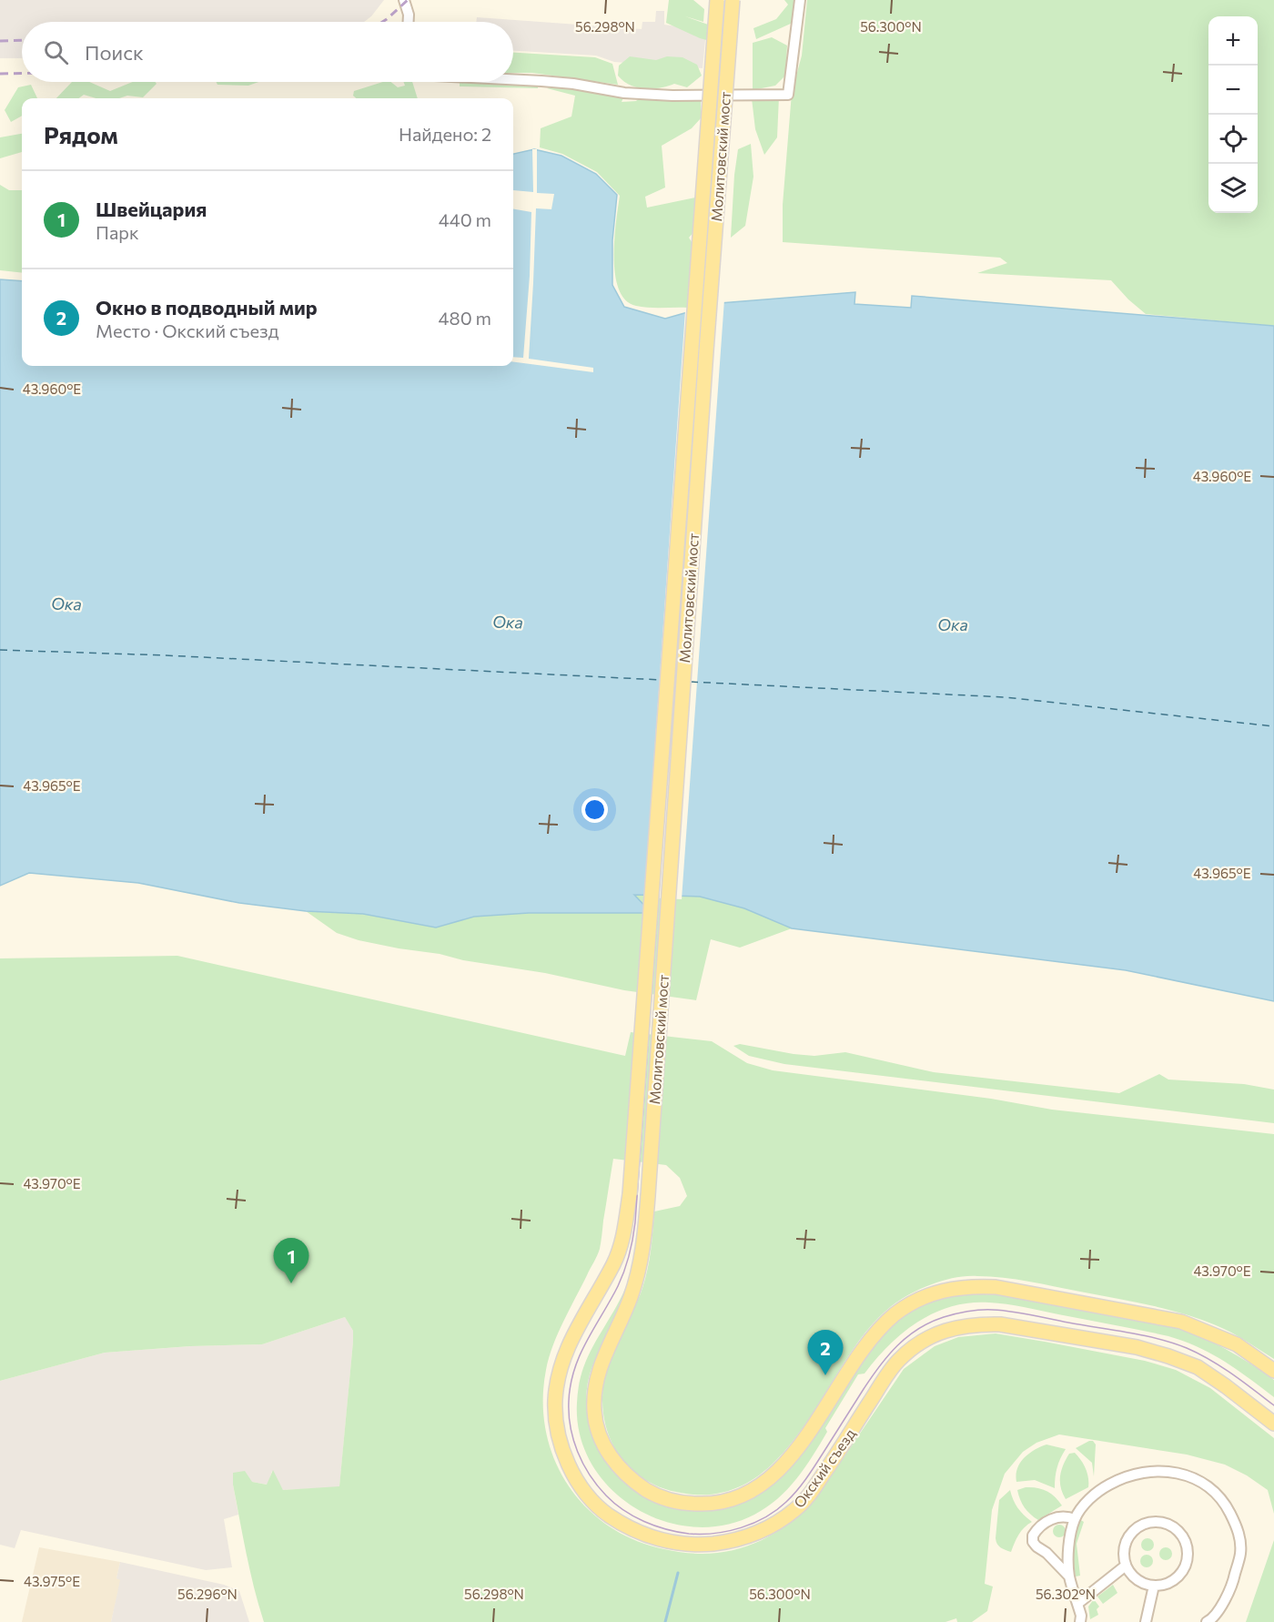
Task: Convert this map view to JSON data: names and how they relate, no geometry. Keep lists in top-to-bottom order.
{
  "streets": {
    "main road": ["Молитовский мост", "Окский съезд"]
  },
  "crossings": [
    ["Молитовский мост", "Окский съезд"]
  ],
  "water": ["Ока"],
  "page": {
    "map_buttons": ["+", "−"],
    "search": "Поиск",
    "heading": ["Рядом", "Найдено: 2"],
    "list": [
      {
        "mark": "1",
        "name": "Швейцария",
        "note": "Парк",
        "value": "440 m"
      },
      {
        "mark": "2",
        "name": "Окно в подводный мир",
        "note": "Место · Окский съезд",
        "value": "480 m"
      }
    ],
    "pins": ["1", "2"]
  },
  "coordinates": [
    "56.298°N",
    "56.300°N",
    "43.960°E",
    "43.965°E",
    "43.970°E",
    "43.975°E",
    "56.296°N",
    "56.302°N"
  ]
}
